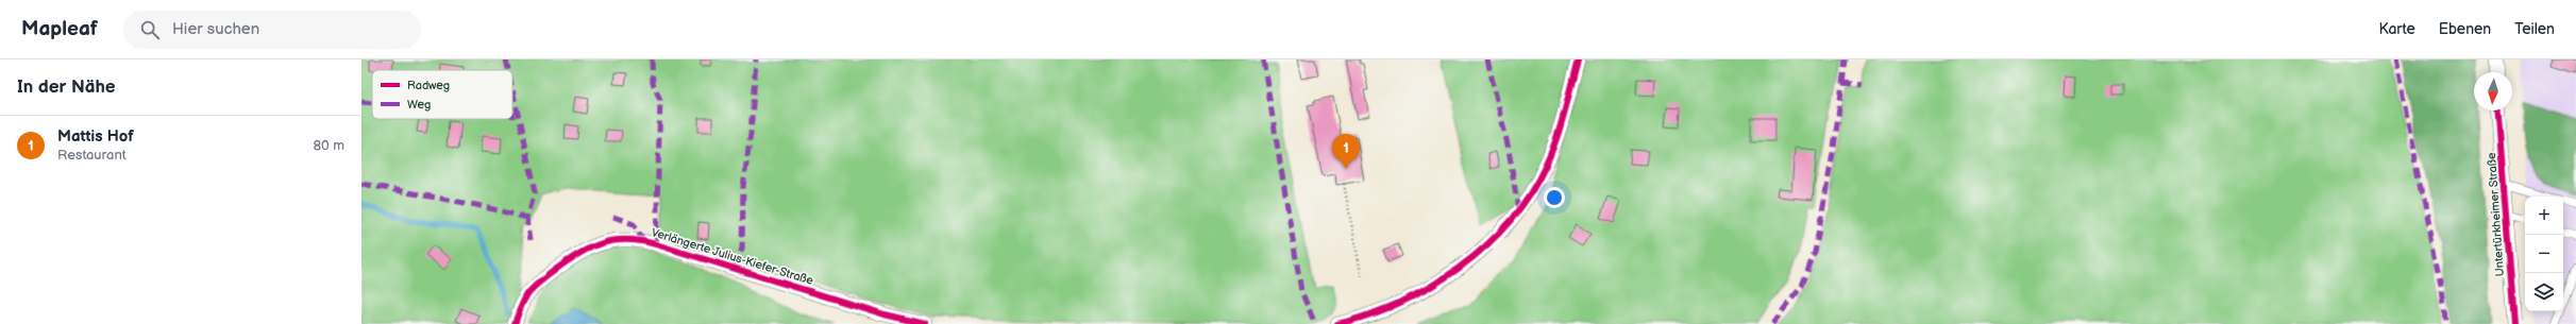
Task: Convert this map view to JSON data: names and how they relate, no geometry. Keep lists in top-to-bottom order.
{
  "streets": {
    "street": ["Untertürkheimer Straße", "Verlängerte Julius-Kiefer-Straße"]
  },
  "legend": ["Radweg", "Weg"],
  "north": "bottom",
  "page": {
    "header": "Mapleaf",
    "search": "Hier suchen",
    "nav": ["Karte", "Ebenen", "Teilen"],
    "heading": "In der Nähe",
    "list": [
      {
        "mark": "1",
        "name": "Mattis Hof",
        "note": "Restaurant",
        "value": "80 m"
      }
    ],
    "pins": "1",
    "map_buttons": ["+", "−"]
  }
}
